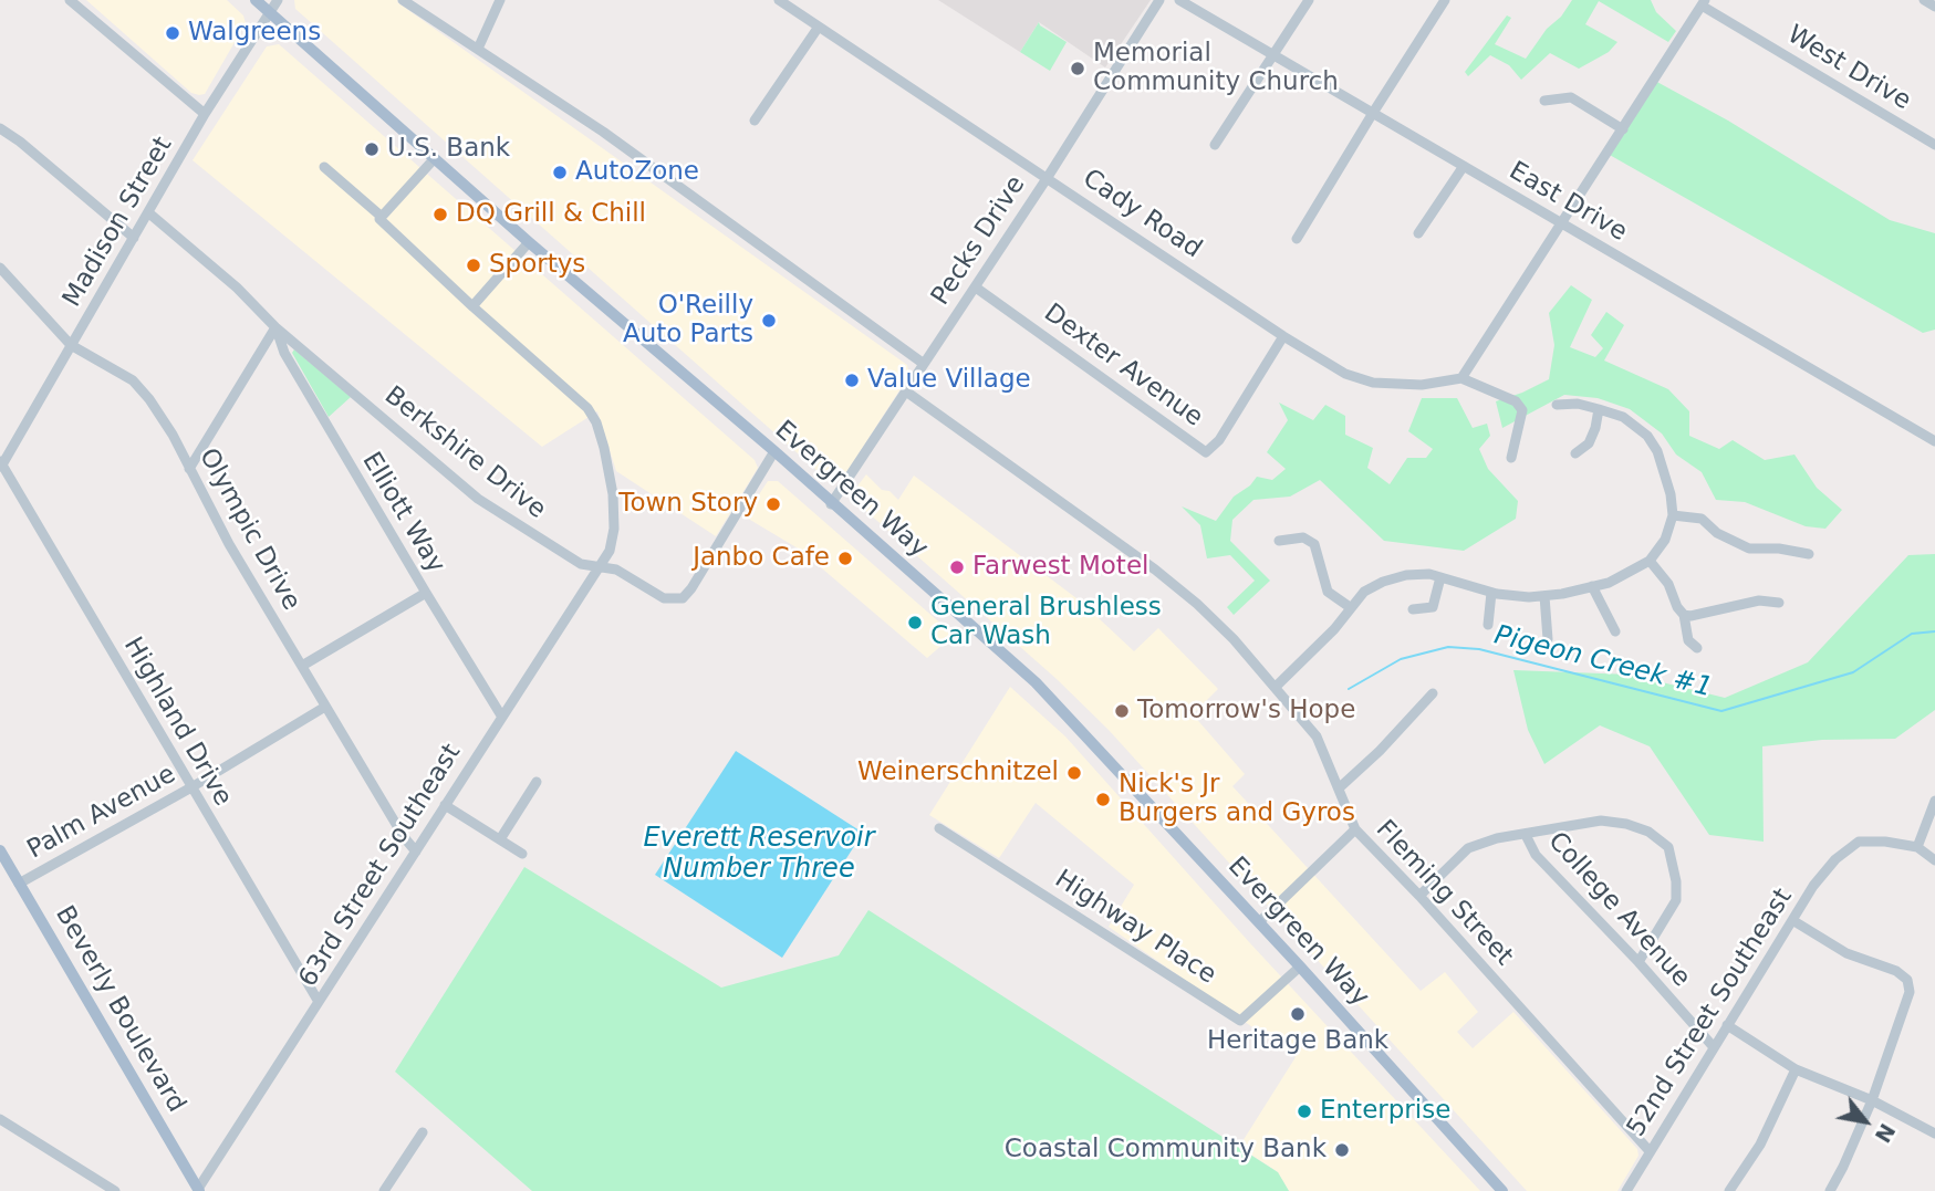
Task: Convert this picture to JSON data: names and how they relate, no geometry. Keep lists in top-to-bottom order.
{
  "streets": {
    "main road": ["Evergreen Way", "Beverly Boulevard"],
    "street": [
      "West Drive",
      "East Drive",
      "Cady Road",
      "Madison Street",
      "Pecks Drive",
      "Dexter Avenue",
      "Berkshire Drive",
      "Elliott Way",
      "Olympic Drive",
      "Highland Drive",
      "Palm Avenue",
      "63rd Street Southeast",
      "Fleming Street",
      "College Avenue",
      "Highway Place",
      "52nd Street Southeast"
    ]
  },
  "crossings": [
    ["Cady Road", "Pecks Drive"],
    ["Cady Road", "Dexter Avenue"],
    ["Madison Street", "Berkshire Drive"],
    ["Madison Street", "Evergreen Way"],
    ["Madison Street", "Olympic Drive"],
    ["Madison Street", "Highland Drive"],
    ["Pecks Drive", "Dexter Avenue"],
    ["Pecks Drive", "Evergreen Way"],
    ["Pecks Drive", "Fleming Street"],
    ["Berkshire Drive", "Evergreen Way"],
    ["Berkshire Drive", "Elliott Way"],
    ["Berkshire Drive", "63rd Street Southeast"],
    ["Evergreen Way", "Highway Place"],
    ["Elliott Way", "63rd Street Southeast"],
    ["Olympic Drive", "Palm Avenue"],
    ["Olympic Drive", "63rd Street Southeast"],
    ["Highland Drive", "Palm Avenue"],
    ["Highland Drive", "63rd Street Southeast"],
    ["Palm Avenue", "Beverly Boulevard"],
    ["63rd Street Southeast", "Beverly Boulevard"],
    ["Fleming Street", "52nd Street Southeast"],
    ["College Avenue", "52nd Street Southeast"]
  ],
  "water": ["Pigeon Creek #1", "Everett Reservoir Number Three"],
  "places": [
    "Walgreens",
    "Memorial Community Church",
    "U.S. Bank",
    "AutoZone",
    "DQ Grill & Chill",
    "Sportys",
    "O'Reilly Auto Parts",
    "Value Village",
    "Town Story",
    "Janbo Cafe",
    "Farwest Motel",
    "General Brushless Car Wash",
    "Tomorrow's Hope",
    "Weinerschnitzel",
    "Nick's Jr Burgers and Gyros",
    "Heritage Bank",
    "Enterprise",
    "Coastal Community Bank"
  ],
  "north": "bottom right"
}
